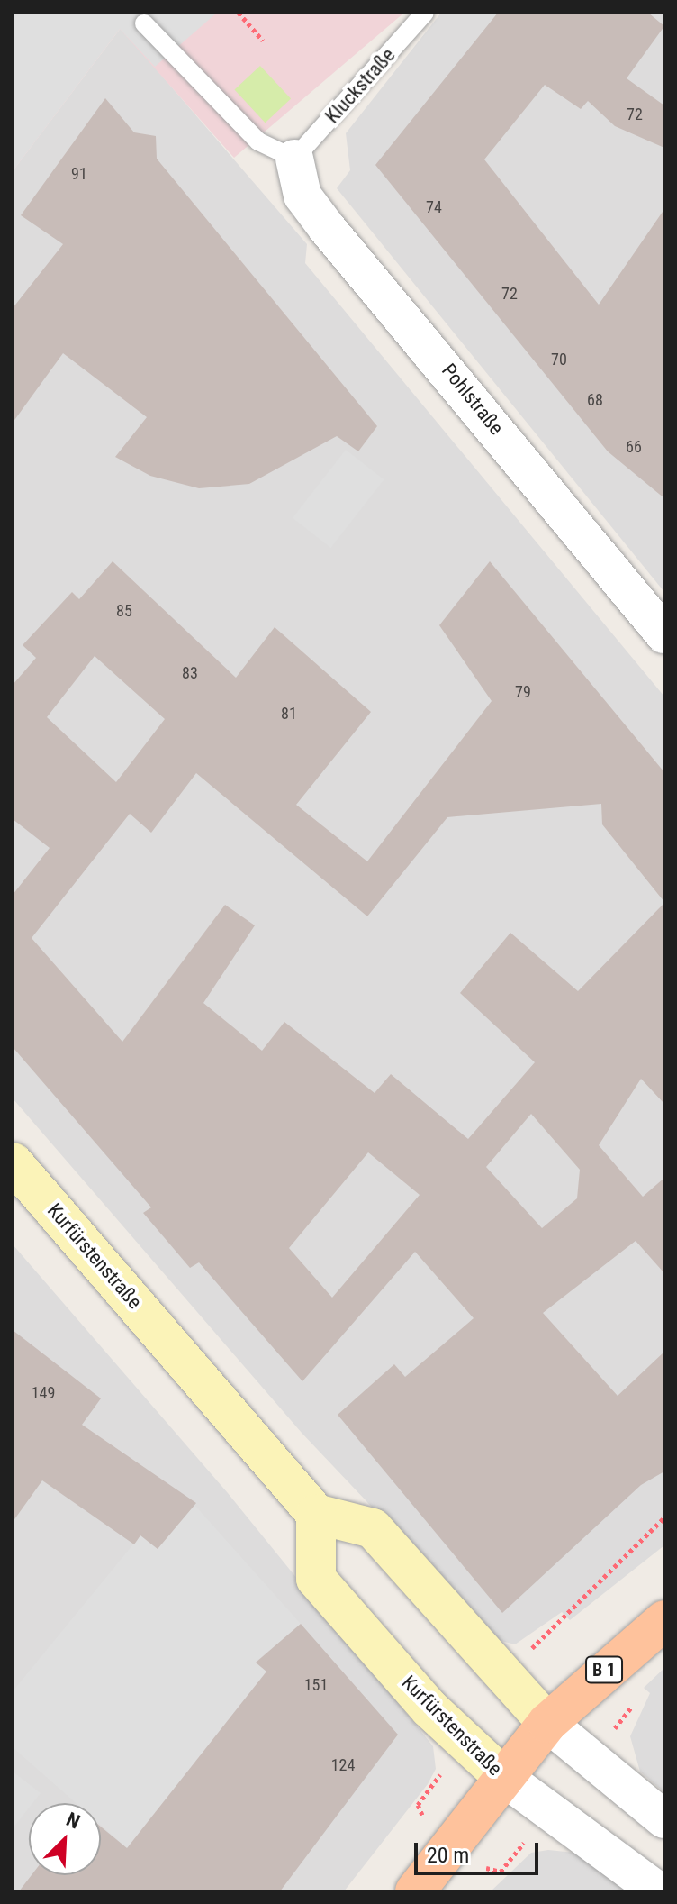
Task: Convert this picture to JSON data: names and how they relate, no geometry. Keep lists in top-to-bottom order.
{
  "streets": {
    "main road": ["B 1"],
    "street": ["Pohlstraße", "Kurfürstenstraße"],
    "lane": ["Kluckstraße"]
  },
  "crossings": [
    ["Kluckstraße", "Pohlstraße"],
    ["Kurfürstenstraße", "B 1"]
  ],
  "house_numbers": [
    "72",
    "91",
    "74",
    "72",
    "70",
    "68",
    "66",
    "85",
    "83",
    "79",
    "81",
    "149",
    "151",
    "124"
  ],
  "scale_bar": "20 m",
  "north": "top right"
}
